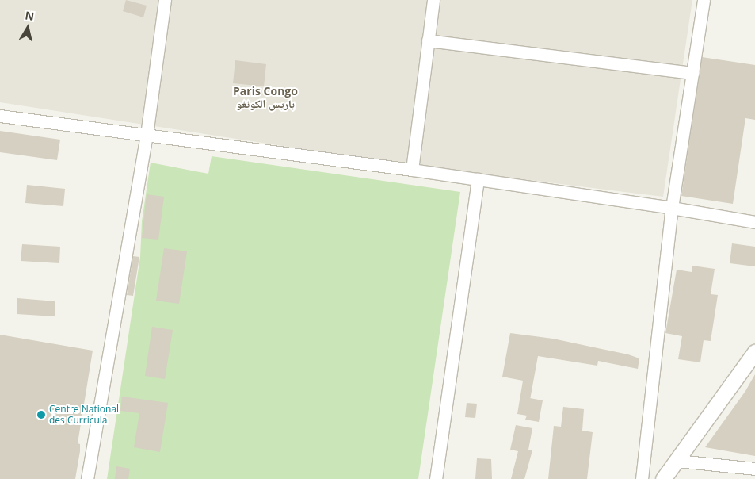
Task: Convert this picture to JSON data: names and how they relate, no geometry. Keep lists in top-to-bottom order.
{
  "districts": ["Paris Congo باريس الكونغو"],
  "places": ["Centre National des Curricula"],
  "north": "top"
}
